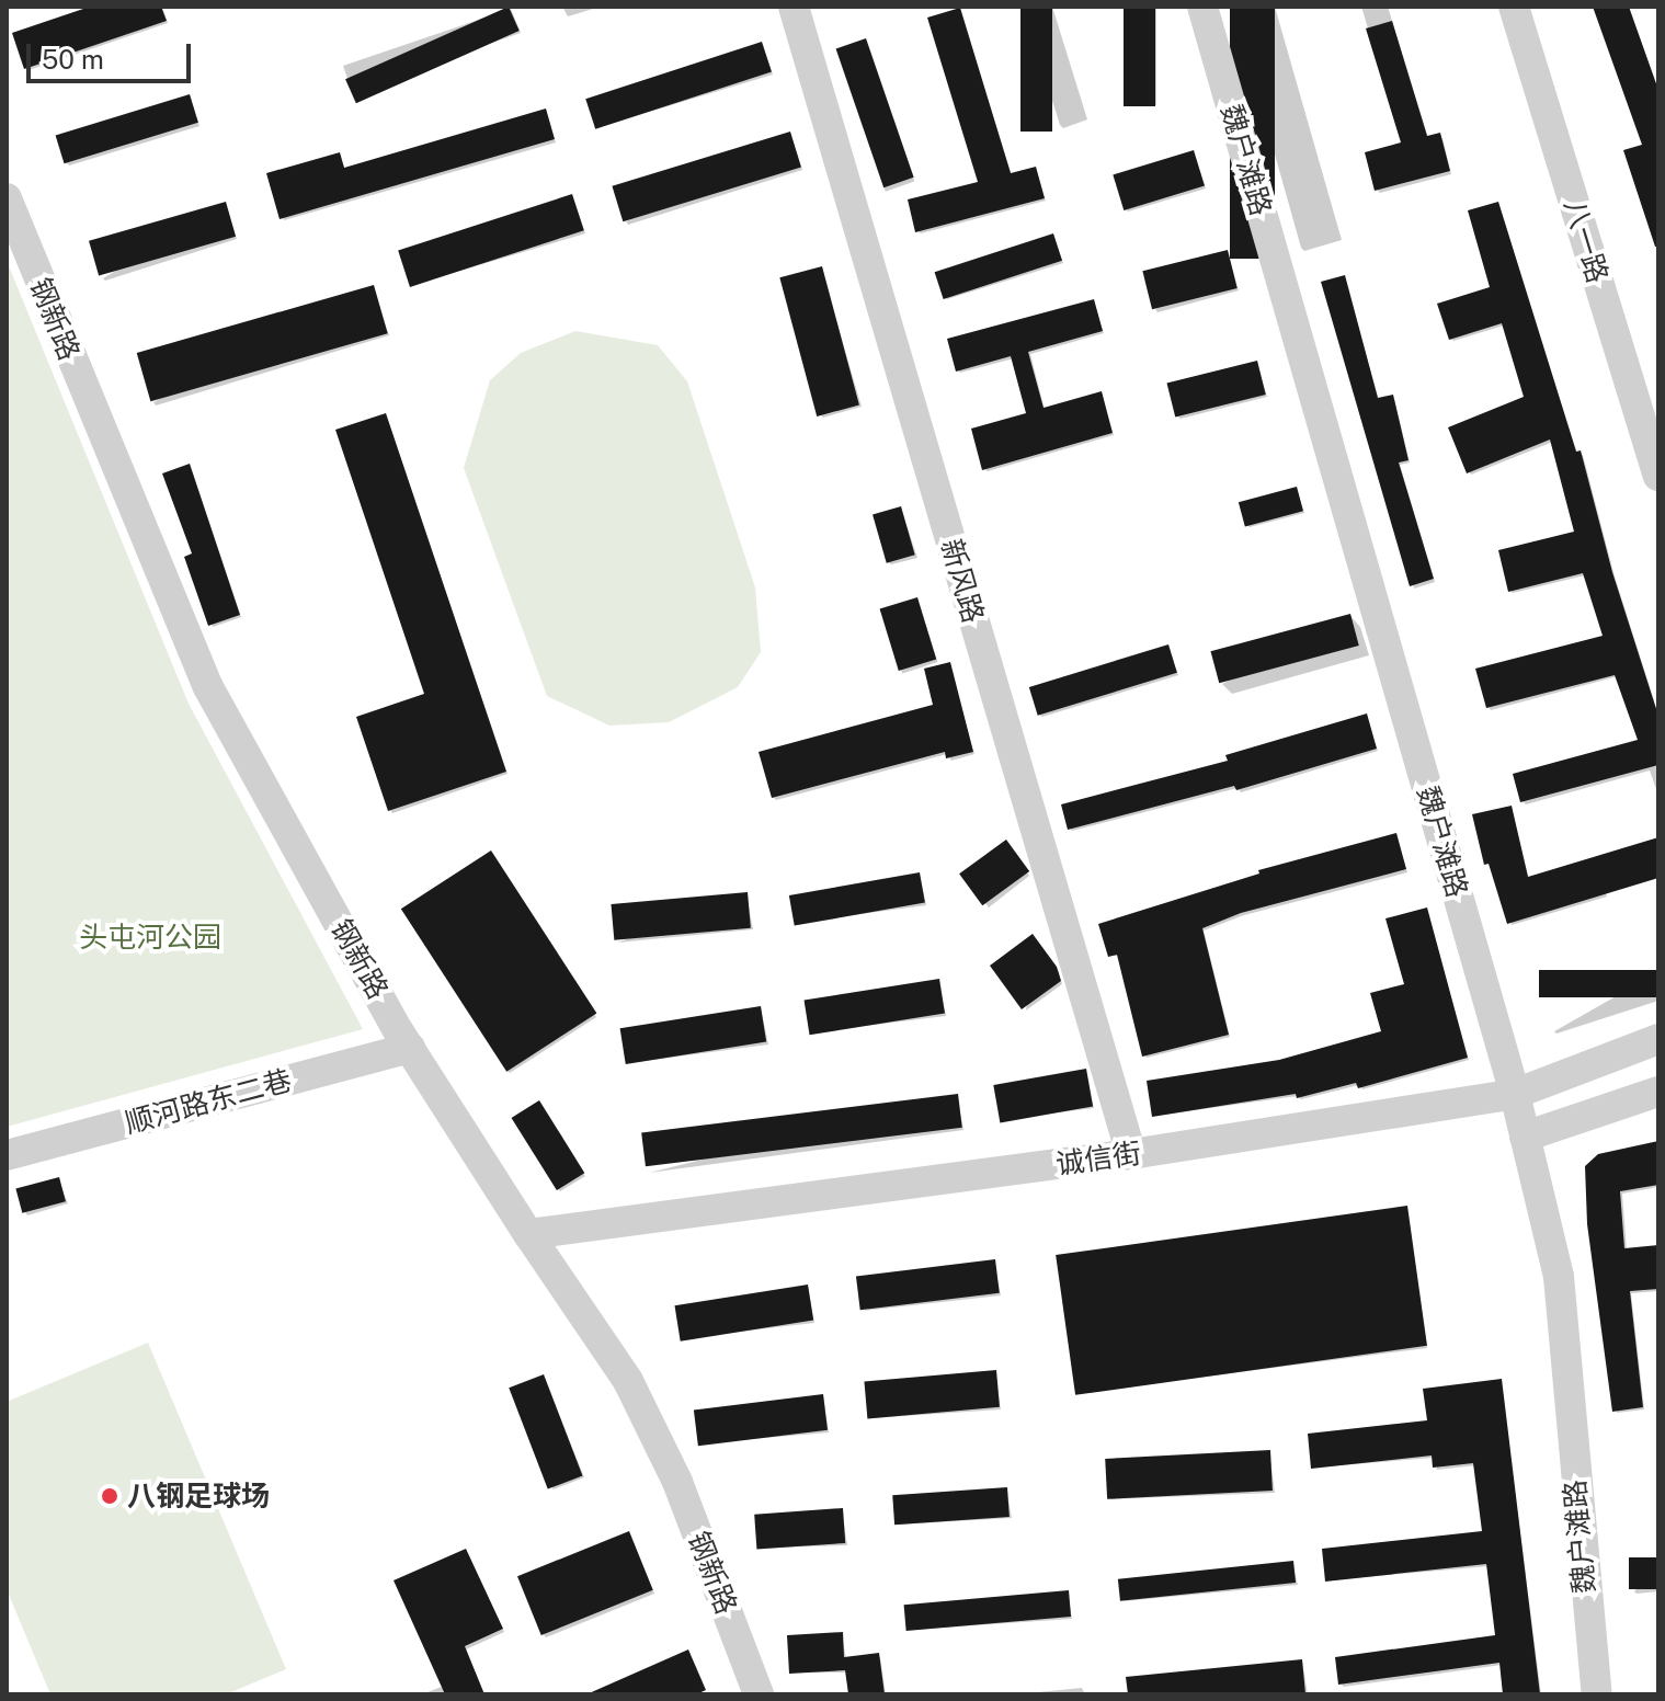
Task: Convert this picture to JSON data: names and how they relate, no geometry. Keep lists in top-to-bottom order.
{
  "streets": {
    "street": [
      "魏户滩路",
      "八一路",
      "钢新路",
      "新风路",
      "顺河路东二巷",
      "诚信街"
    ]
  },
  "crossings": [
    ["魏户滩路", "诚信街"],
    ["钢新路", "顺河路东二巷"],
    ["钢新路", "诚信街"],
    ["新风路", "诚信街"]
  ],
  "parks": ["头屯河公园"],
  "places": ["八钢足球场"],
  "scale_bar": "50 m"
}
